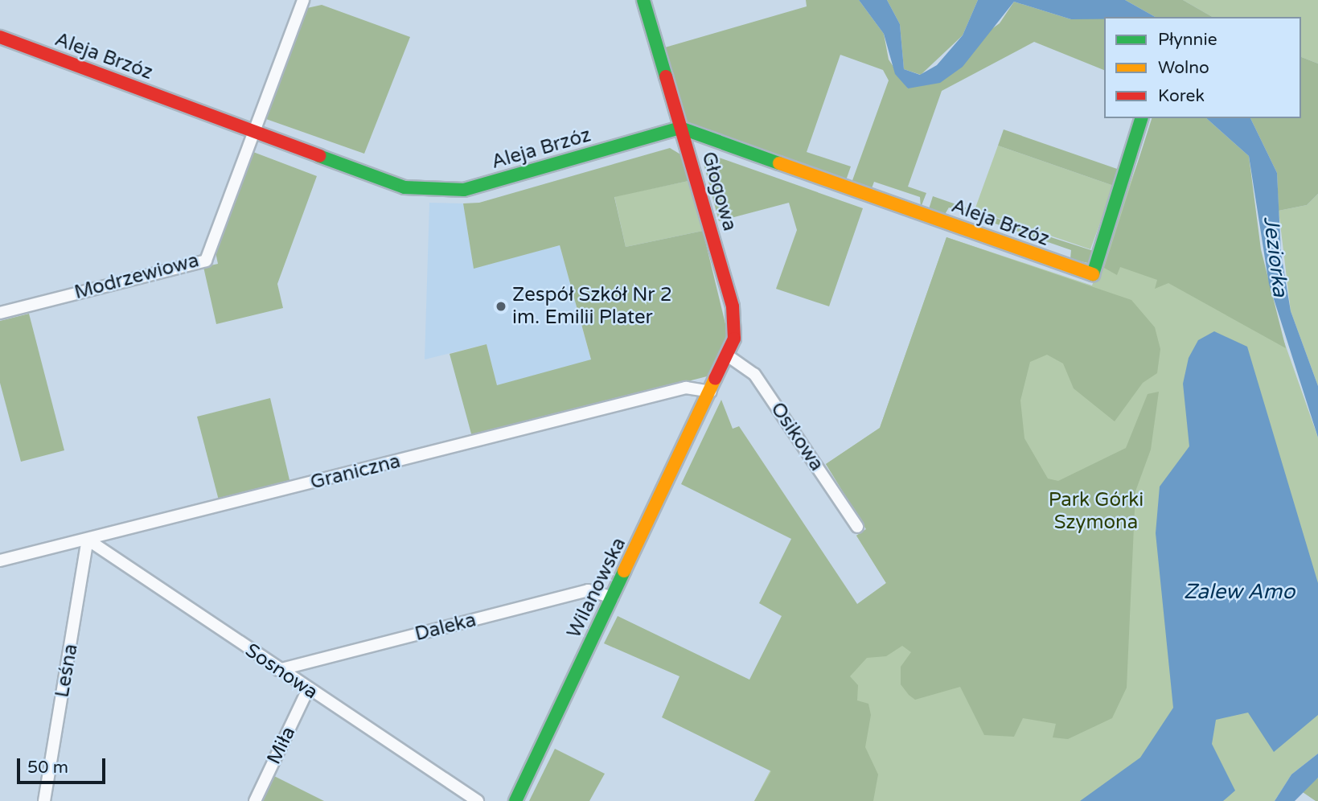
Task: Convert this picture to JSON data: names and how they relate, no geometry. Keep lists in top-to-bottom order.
{
  "streets": {
    "street": [
      "Aleja Brzóz",
      "Głogowa",
      "Modrzewiowa",
      "Osikowa",
      "Graniczna",
      "Wilanowska",
      "Daleka",
      "Leśna",
      "Sosnowa",
      "Miła"
    ]
  },
  "crossings": [
    ["Aleja Brzóz", "Głogowa"],
    ["Aleja Brzóz", "Modrzewiowa"],
    ["Głogowa", "Osikowa"],
    ["Głogowa", "Graniczna"],
    ["Głogowa", "Wilanowska"],
    ["Graniczna", "Wilanowska"],
    ["Graniczna", "Leśna"],
    ["Graniczna", "Sosnowa"],
    ["Wilanowska", "Daleka"],
    ["Daleka", "Sosnowa"],
    ["Leśna", "Sosnowa"],
    ["Sosnowa", "Miła"]
  ],
  "water": ["Jeziorka", "Zalew Amo"],
  "parks": ["Park Górki Szymona"],
  "places": ["Zespół Szkół Nr 2 im. Emilii Plater"],
  "legend": ["Płynnie", "Wolno", "Korek"],
  "scale_bar": "50 m"
}
